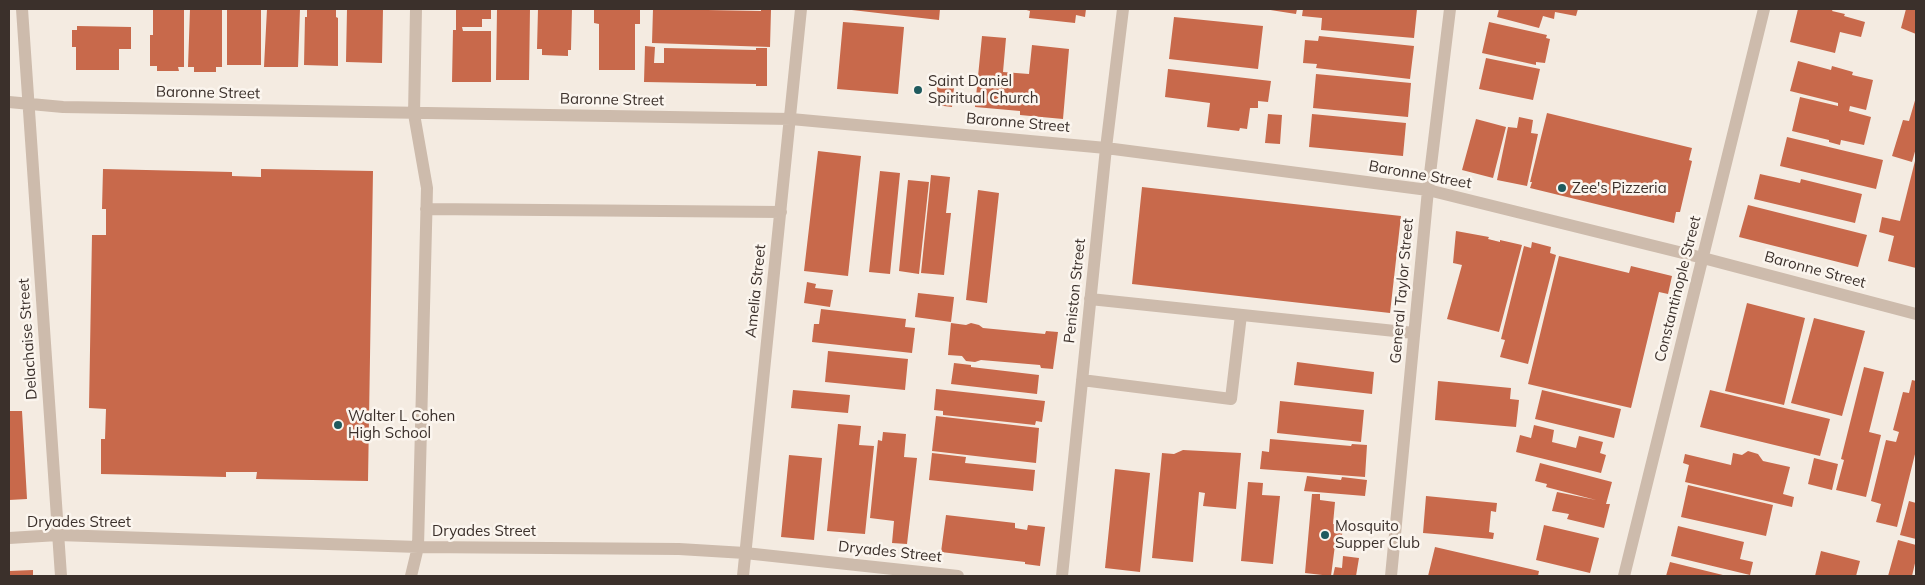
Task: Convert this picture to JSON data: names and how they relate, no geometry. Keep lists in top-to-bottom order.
{
  "streets": {
    "street": [
      "Baronne Street",
      "Constantinople Street",
      "Amelia Street",
      "Peniston Street",
      "General Taylor Street",
      "Delachaise Street",
      "Dryades Street"
    ]
  },
  "crossings": [
    ["Baronne Street", "Constantinople Street"],
    ["Baronne Street", "Amelia Street"],
    ["Baronne Street", "Peniston Street"],
    ["Baronne Street", "General Taylor Street"],
    ["Baronne Street", "Delachaise Street"],
    ["Amelia Street", "Dryades Street"],
    ["Delachaise Street", "Dryades Street"]
  ],
  "places": [
    "Saint Daniel Spiritual Church",
    "Zee's Pizzeria",
    "Walter L Cohen High School",
    "Mosquito Supper Club"
  ]
}
